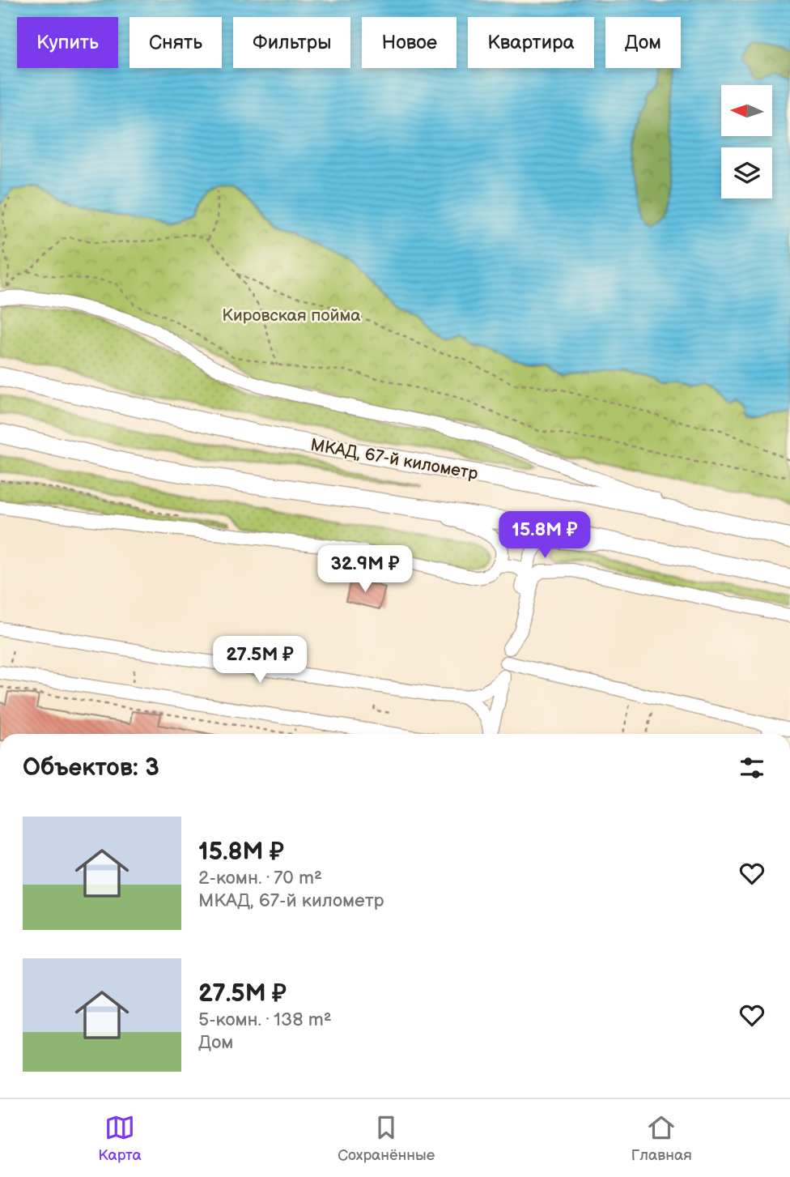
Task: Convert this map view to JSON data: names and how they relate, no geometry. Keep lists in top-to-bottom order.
{
  "streets": {
    "highway": ["МКАД, 67-й километр"]
  },
  "parks": ["Кировская пойма"],
  "north": "left",
  "page": {
    "chip": [
      "Купить",
      "Снять",
      "Фильтры",
      "Новое",
      "Квартира",
      "Дом"
    ],
    "price": ["15.8M ₽", "32.9M ₽", "27.5M ₽"],
    "heading": "Объектов: 3",
    "list": [
      {
        "name": "15.8M ₽",
        "note": "2-комн. · 70 m² · МКАД, 67-й километр"
      },
      {
        "name": "27.5M ₽",
        "note": "5-комн. · 138 m² · Дом"
      }
    ],
    "tabs": ["Карта", "Сохранённые", "Главная"]
  }
}
